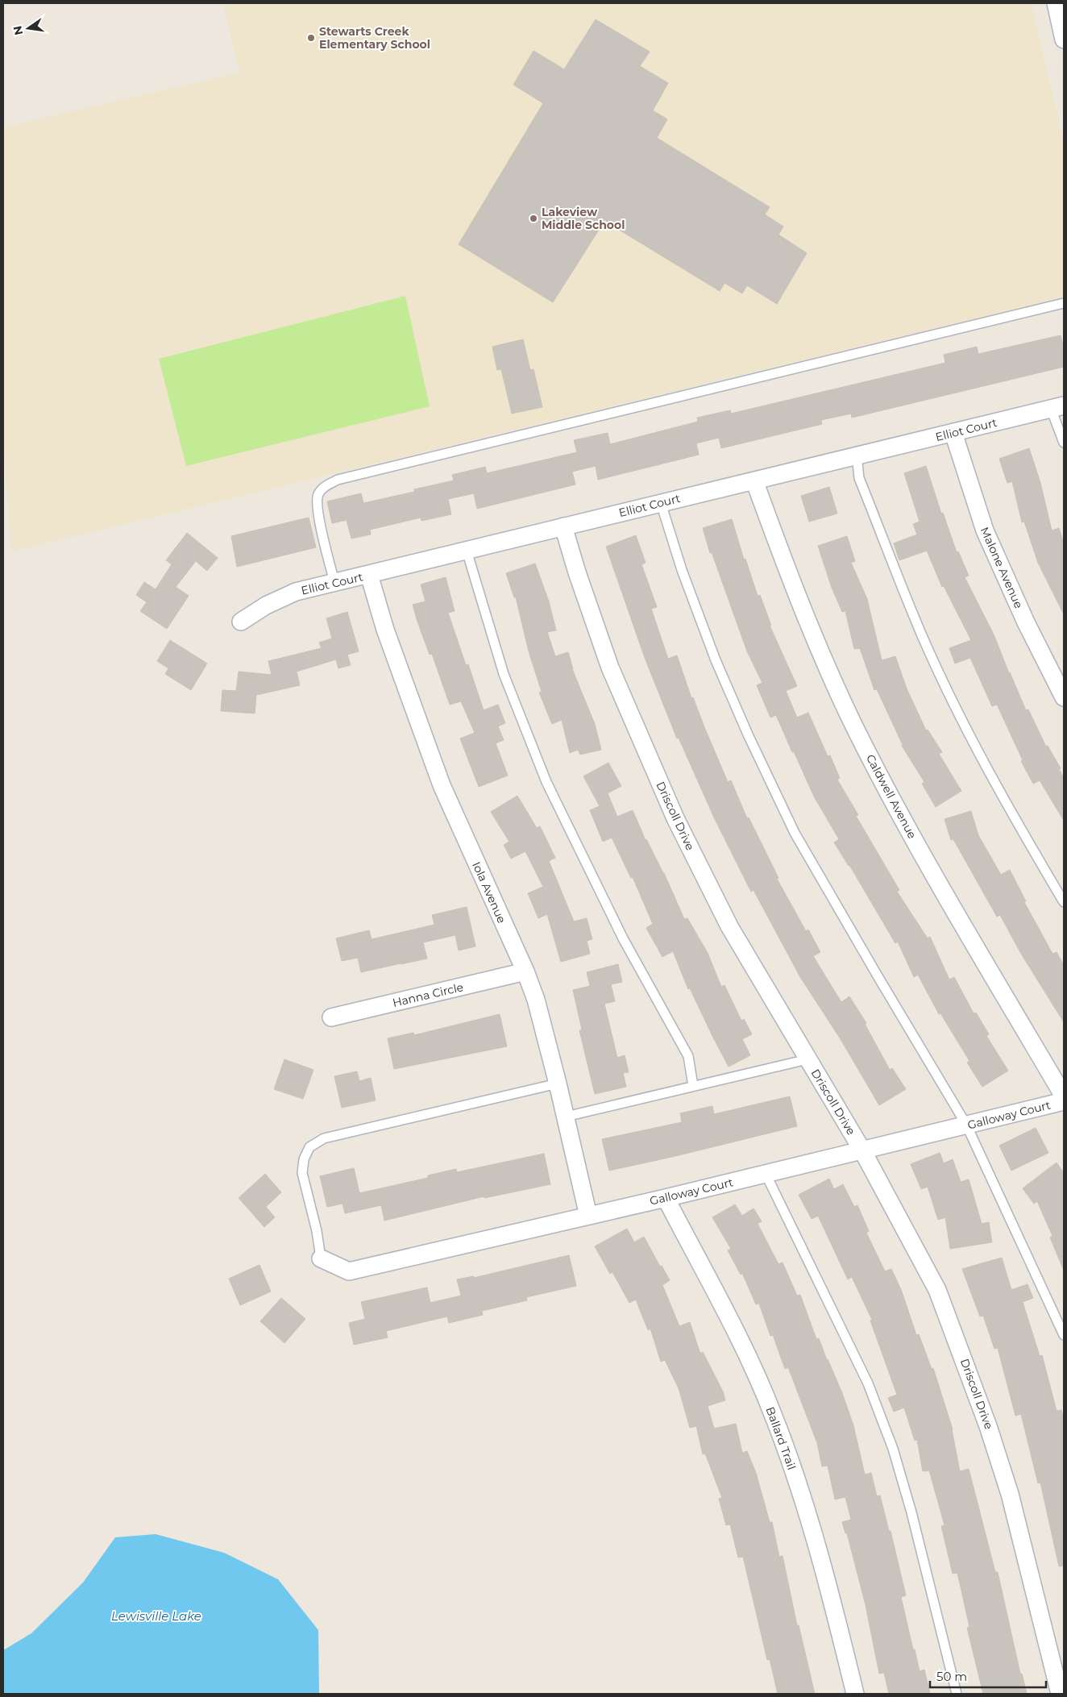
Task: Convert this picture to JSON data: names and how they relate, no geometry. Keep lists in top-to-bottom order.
{
  "streets": {
    "street": [
      "Elliot Court",
      "Malone Avenue",
      "Caldwell Avenue",
      "Driscoll Drive",
      "Iola Avenue",
      "Hanna Circle",
      "Galloway Court",
      "Ballard Trail"
    ]
  },
  "crossings": [
    ["Elliot Court", "Malone Avenue"],
    ["Elliot Court", "Caldwell Avenue"],
    ["Elliot Court", "Driscoll Drive"],
    ["Elliot Court", "Iola Avenue"],
    ["Driscoll Drive", "Galloway Court"],
    ["Iola Avenue", "Hanna Circle"],
    ["Iola Avenue", "Galloway Court"],
    ["Galloway Court", "Ballard Trail"]
  ],
  "water": ["Lewisville Lake"],
  "places": ["Stewarts Creek Elementary School", "Lakeview Middle School"],
  "scale_bar": "50 m",
  "north": "left"
}
